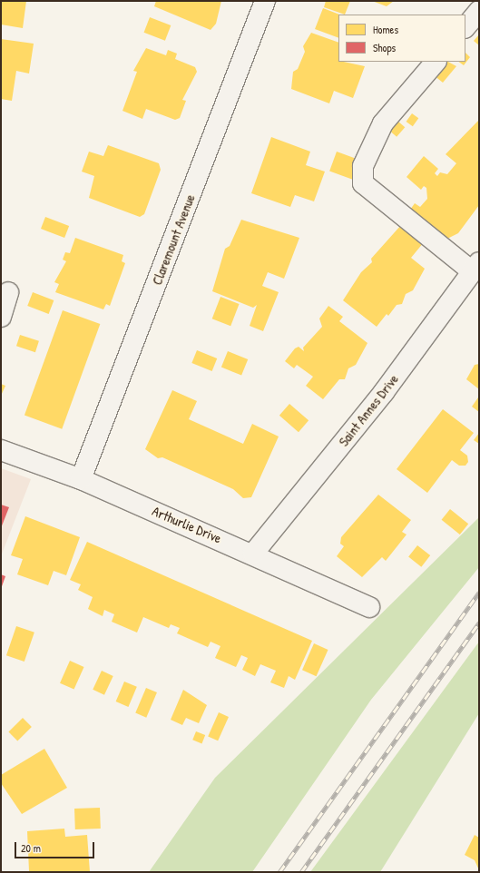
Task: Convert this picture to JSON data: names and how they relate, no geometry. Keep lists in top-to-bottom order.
{
  "streets": {
    "street": ["Claremount Avenue", "Saint Annes Drive", "Arthurlie Drive"]
  },
  "crossings": [
    ["Claremount Avenue", "Arthurlie Drive"],
    ["Saint Annes Drive", "Arthurlie Drive"]
  ],
  "legend": ["Homes", "Shops"],
  "scale_bar": "20 m"
}
